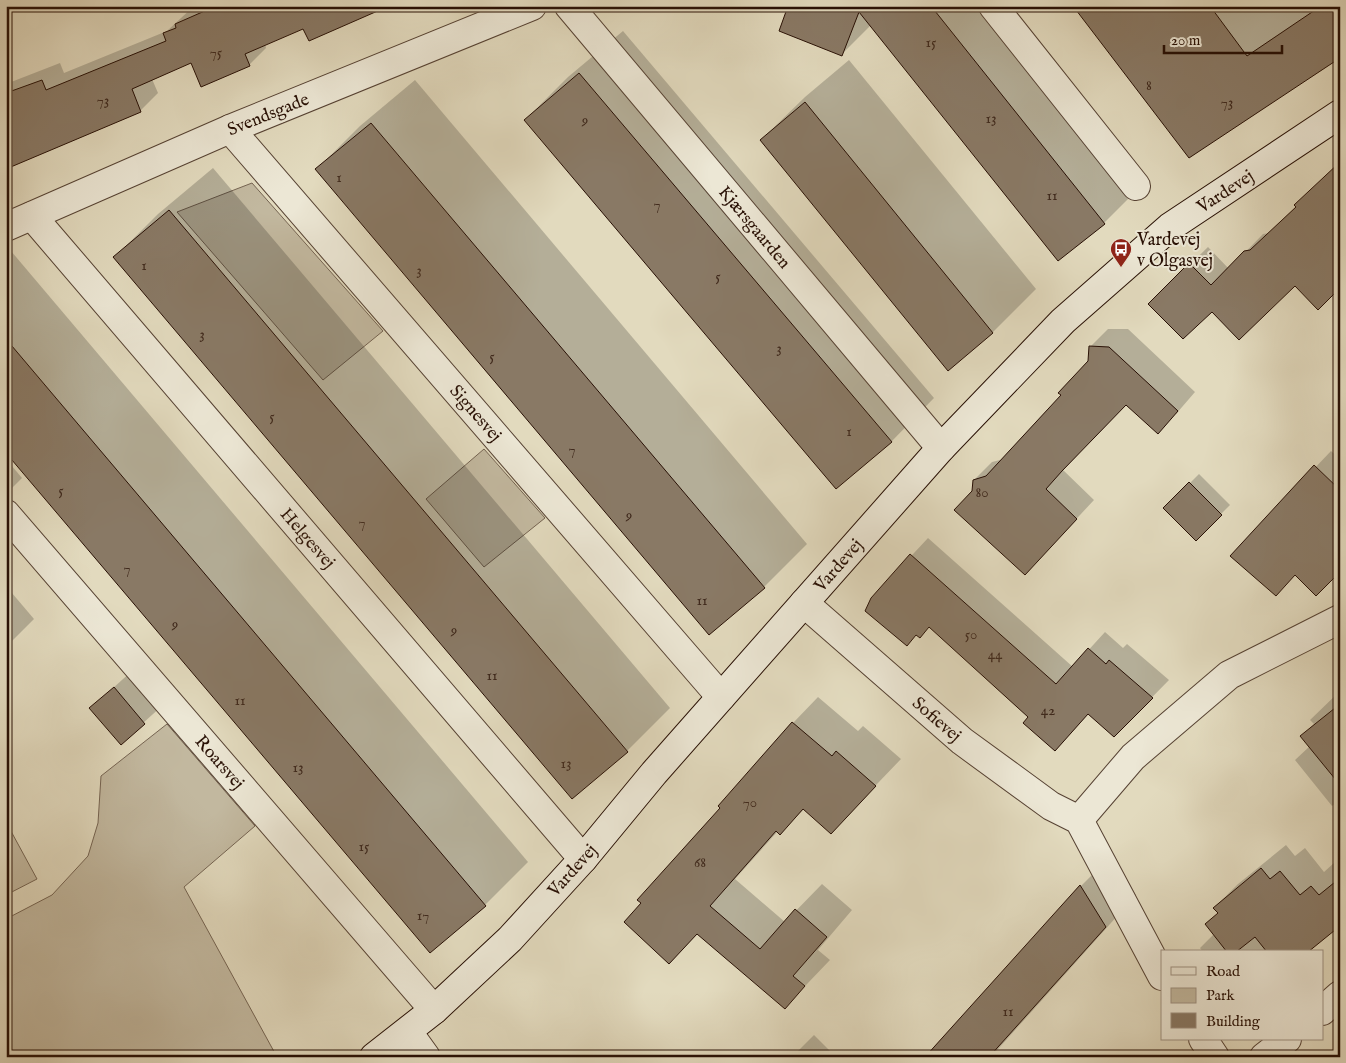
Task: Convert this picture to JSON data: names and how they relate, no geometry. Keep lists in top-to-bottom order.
{
  "streets": {
    "street": [
      "Svendsgade",
      "Vardevej",
      "Kjærsgaarden",
      "Signesvej",
      "Helgesvej",
      "Sofievej",
      "Roarsvej"
    ]
  },
  "crossings": [
    ["Svendsgade", "Signesvej"],
    ["Svendsgade", "Helgesvej"],
    ["Vardevej", "Kjærsgaarden"],
    ["Vardevej", "Signesvej"],
    ["Vardevej", "Helgesvej"],
    ["Vardevej", "Sofievej"],
    ["Vardevej", "Roarsvej"]
  ],
  "places": {
    "bus stop": ["Vardevej v Olgasvej"]
  },
  "house_numbers": [
    "15",
    "75",
    "8",
    "73",
    "73",
    "13",
    "9",
    "1",
    "11",
    "7",
    "1",
    "3",
    "5",
    "3",
    "3",
    "5",
    "5",
    "1",
    "7",
    "5",
    "80",
    "9",
    "7",
    "7",
    "11",
    "9",
    "9",
    "50",
    "44",
    "11",
    "11",
    "42",
    "13",
    "13",
    "70",
    "15",
    "68",
    "17",
    "11"
  ],
  "legend": ["Road", "Park", "Building"],
  "scale_bar": "20 m"
}
